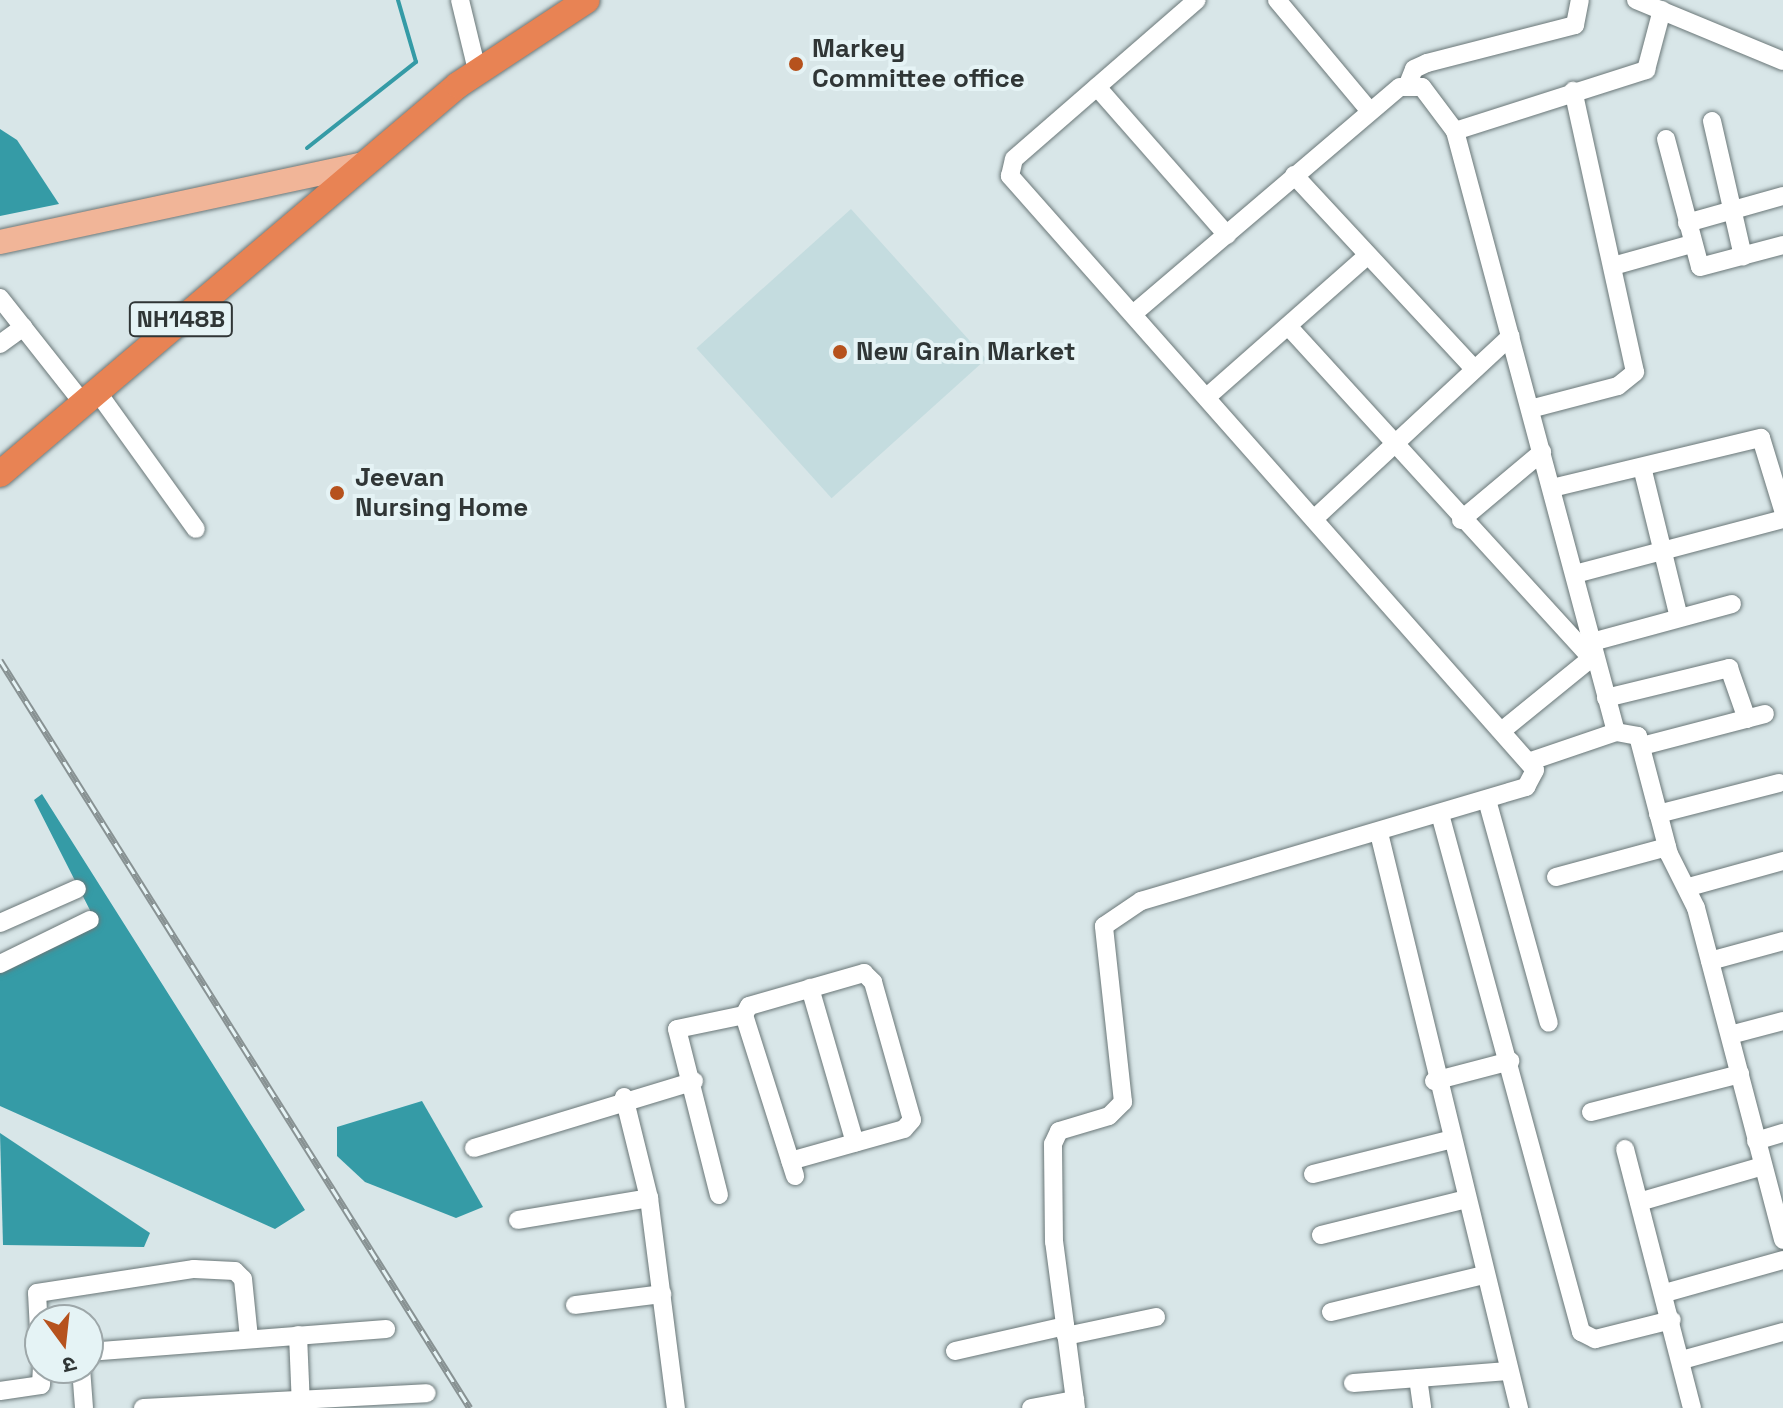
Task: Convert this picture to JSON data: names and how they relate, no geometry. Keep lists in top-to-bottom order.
{
  "streets": {
    "highway": ["NH148B"]
  },
  "places": ["Markey Committee office", "New Grain Market", "Jeevan Nursing Home"],
  "north": "bottom"
}
